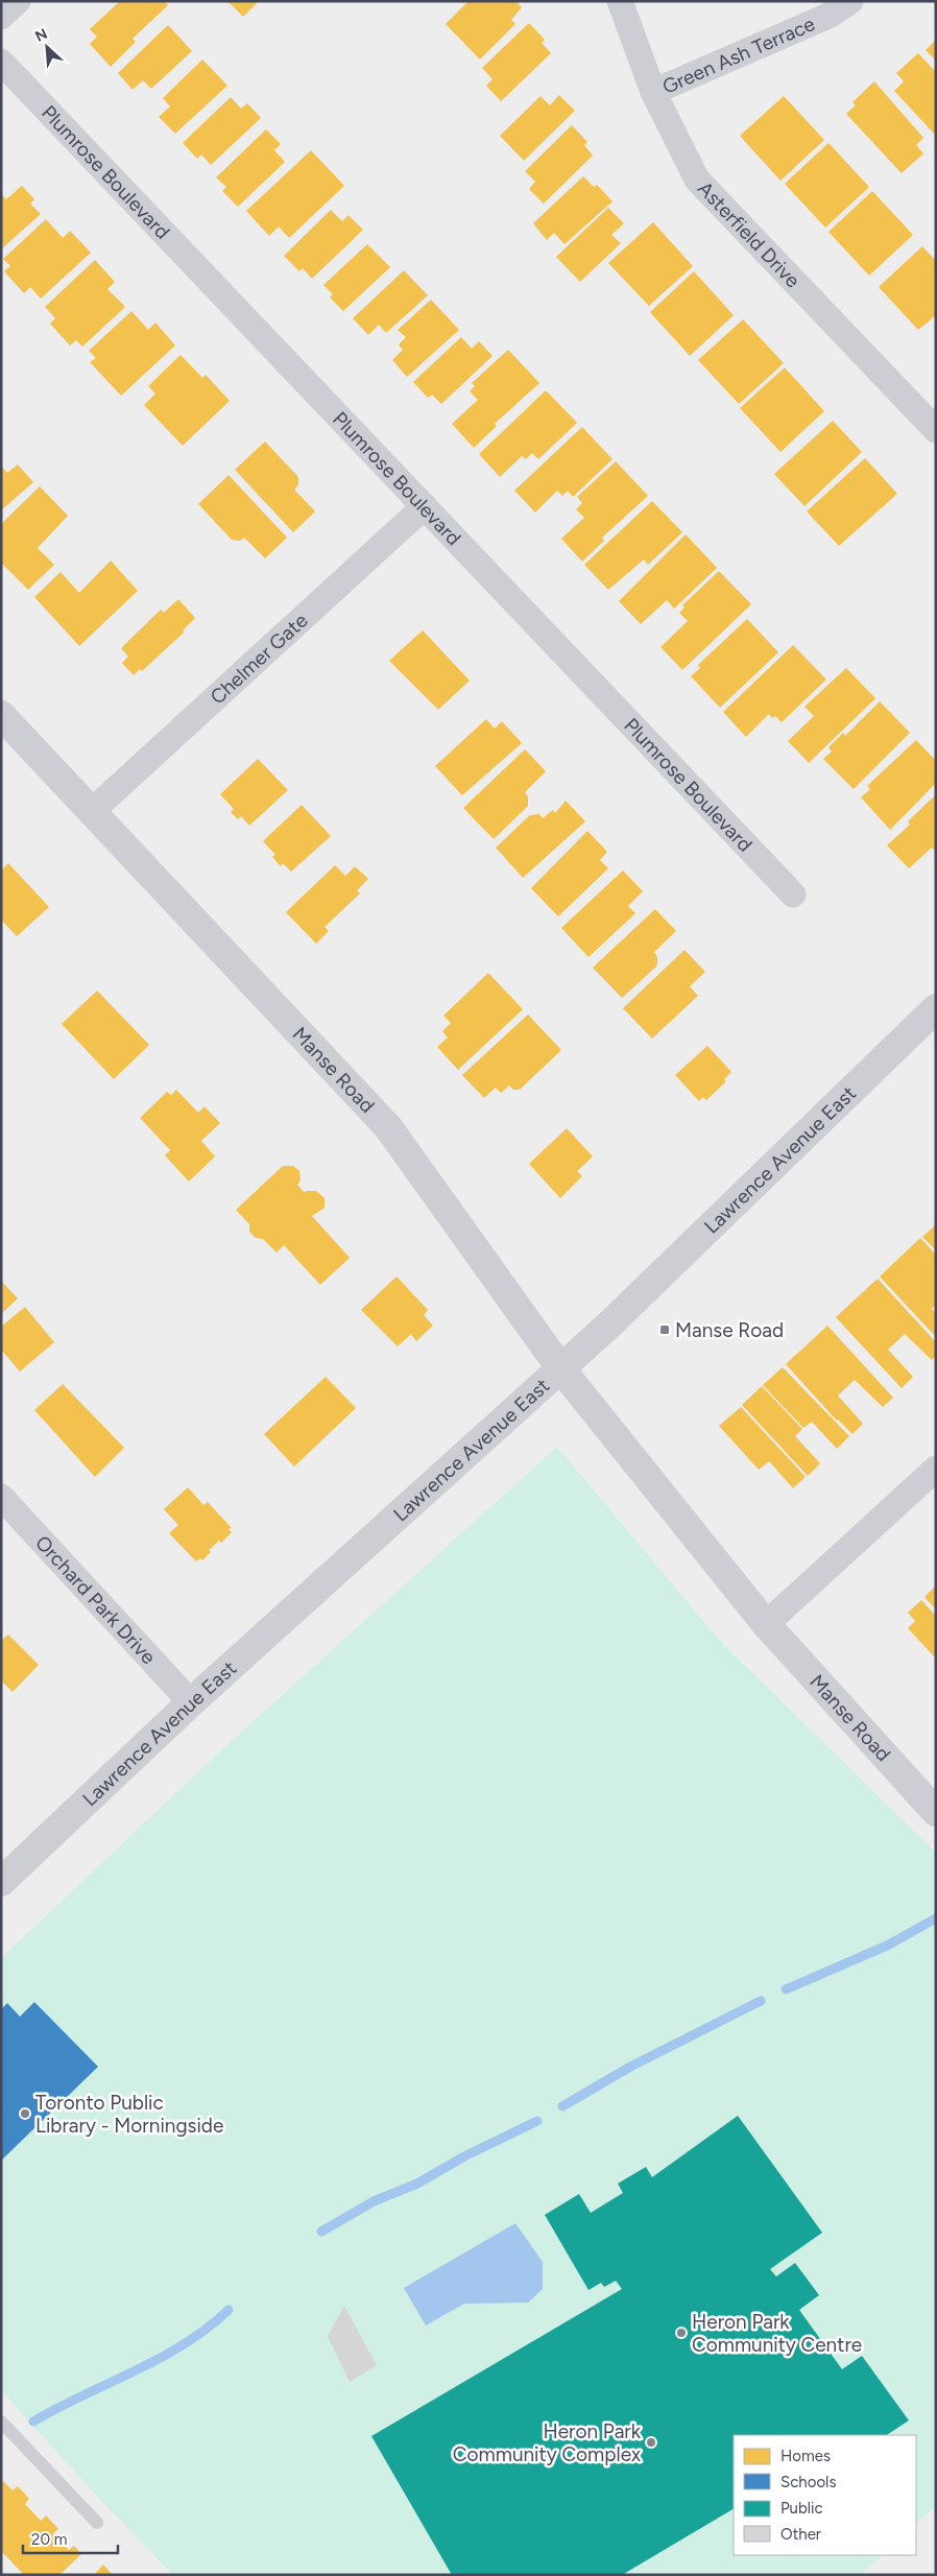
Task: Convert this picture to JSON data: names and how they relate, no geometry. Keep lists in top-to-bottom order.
{
  "streets": {
    "main road": ["Lawrence Avenue East"],
    "street": [
      "Green Ash Terrace",
      "Plumrose Boulevard",
      "Asterfield Drive",
      "Chelmer Gate",
      "Manse Road",
      "Orchard Park Drive"
    ]
  },
  "crossings": [
    ["Green Ash Terrace", "Asterfield Drive"],
    ["Plumrose Boulevard", "Chelmer Gate"],
    ["Chelmer Gate", "Manse Road"],
    ["Manse Road", "Lawrence Avenue East"],
    ["Lawrence Avenue East", "Orchard Park Drive"]
  ],
  "places": {
    "transit": ["Manse Road"],
    "other": ["Toronto Public Library - Morningside", "Heron Park Community Centre", "Heron Park Community Complex"]
  },
  "legend": [
    "Homes",
    "Schools",
    "Public",
    "Other"
  ],
  "scale_bar": "20 m",
  "north": "top left"
}
